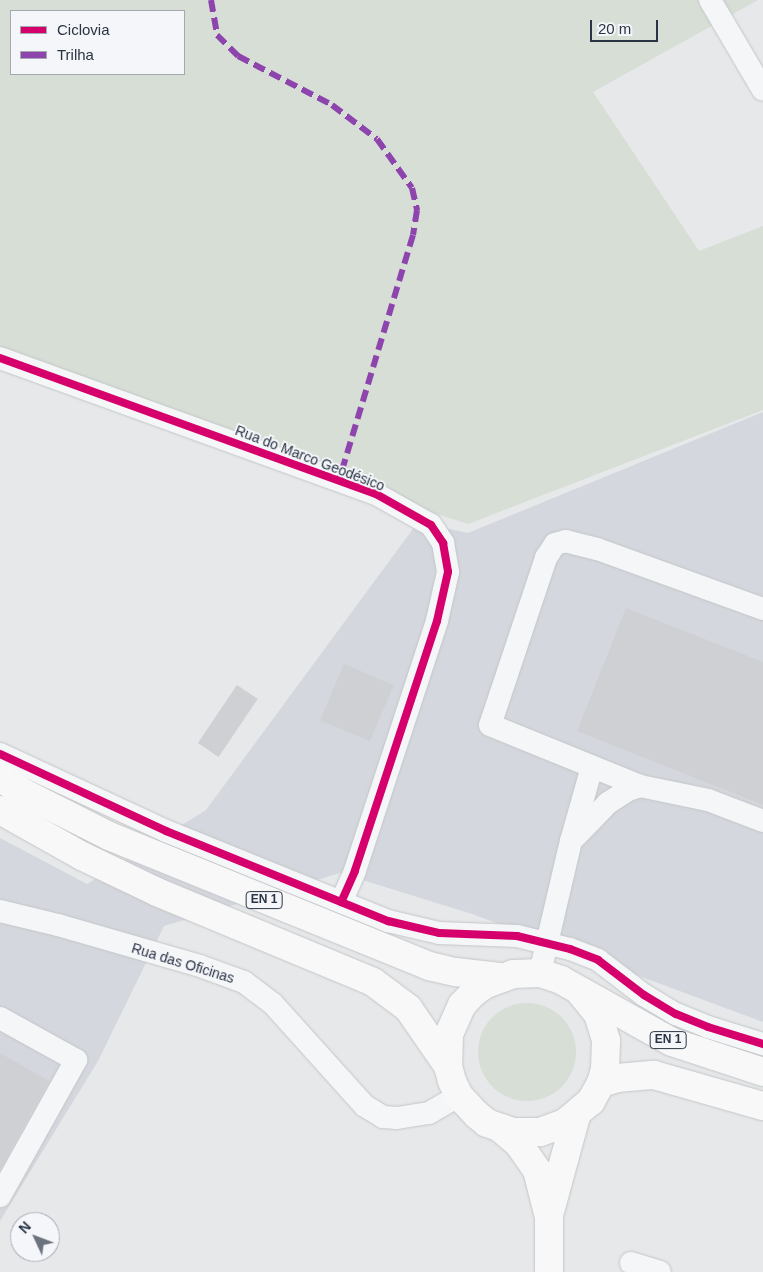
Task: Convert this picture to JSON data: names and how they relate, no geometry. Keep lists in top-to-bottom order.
{
  "streets": {
    "main road": ["EN 1"],
    "street": ["Rua do Marco Geodésico", "Rua das Oficinas"]
  },
  "crossings": [
    ["EN 1", "Rua das Oficinas"]
  ],
  "legend": ["Ciclovia", "Trilha"],
  "scale_bar": "20 m",
  "north": "top left"
}
